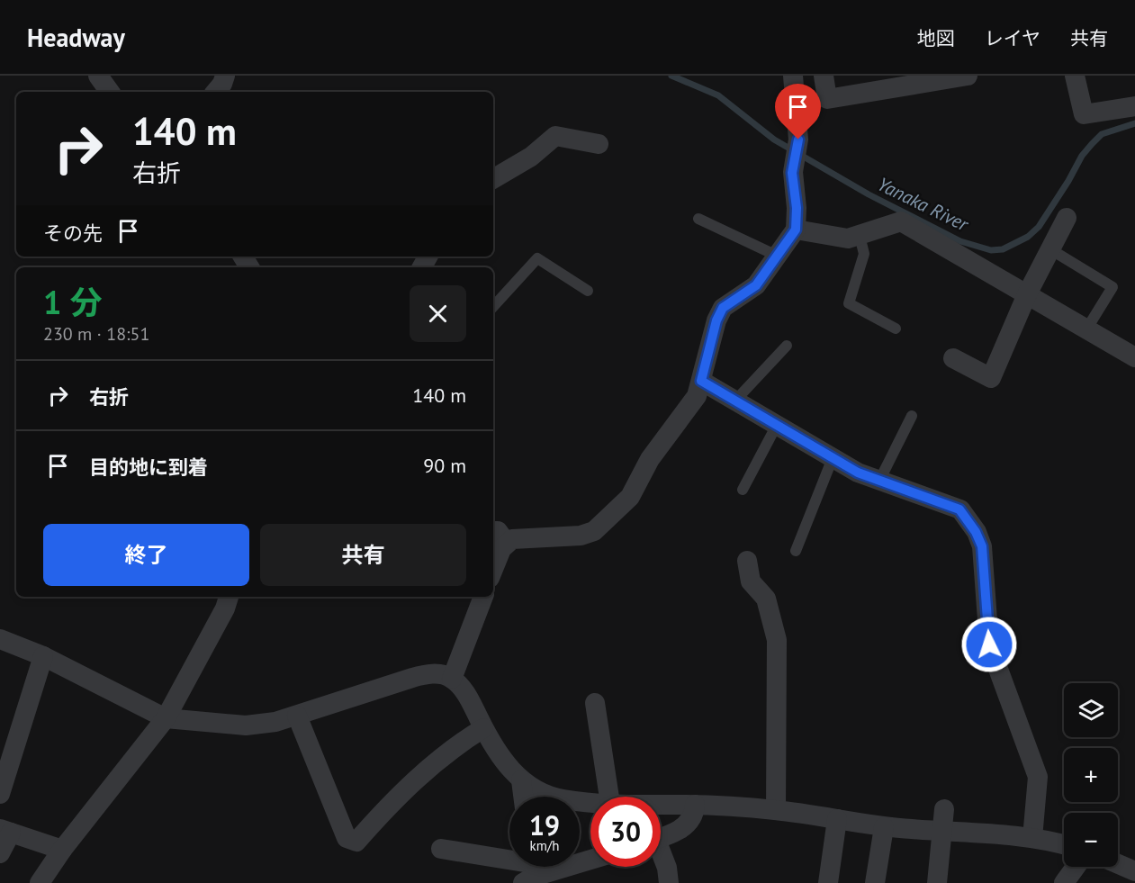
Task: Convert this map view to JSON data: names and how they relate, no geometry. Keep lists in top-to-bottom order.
{
  "water": ["Yanaka River"],
  "page": {
    "header": "Headway",
    "nav": ["地図", "レイヤ", "共有"],
    "turn": ["140 m", "右折"],
    "then": "その先",
    "heading": ["1 分", "230 m · 18:51"],
    "list": [
      {
        "name": "右折",
        "value": "140 m"
      },
      {
        "name": "目的地に到着",
        "value": "90 m"
      }
    ],
    "buttons": ["終了", "共有"],
    "map_buttons": ["+", "−"],
    "speed": "19 km/h",
    "limit": "30"
  }
}
